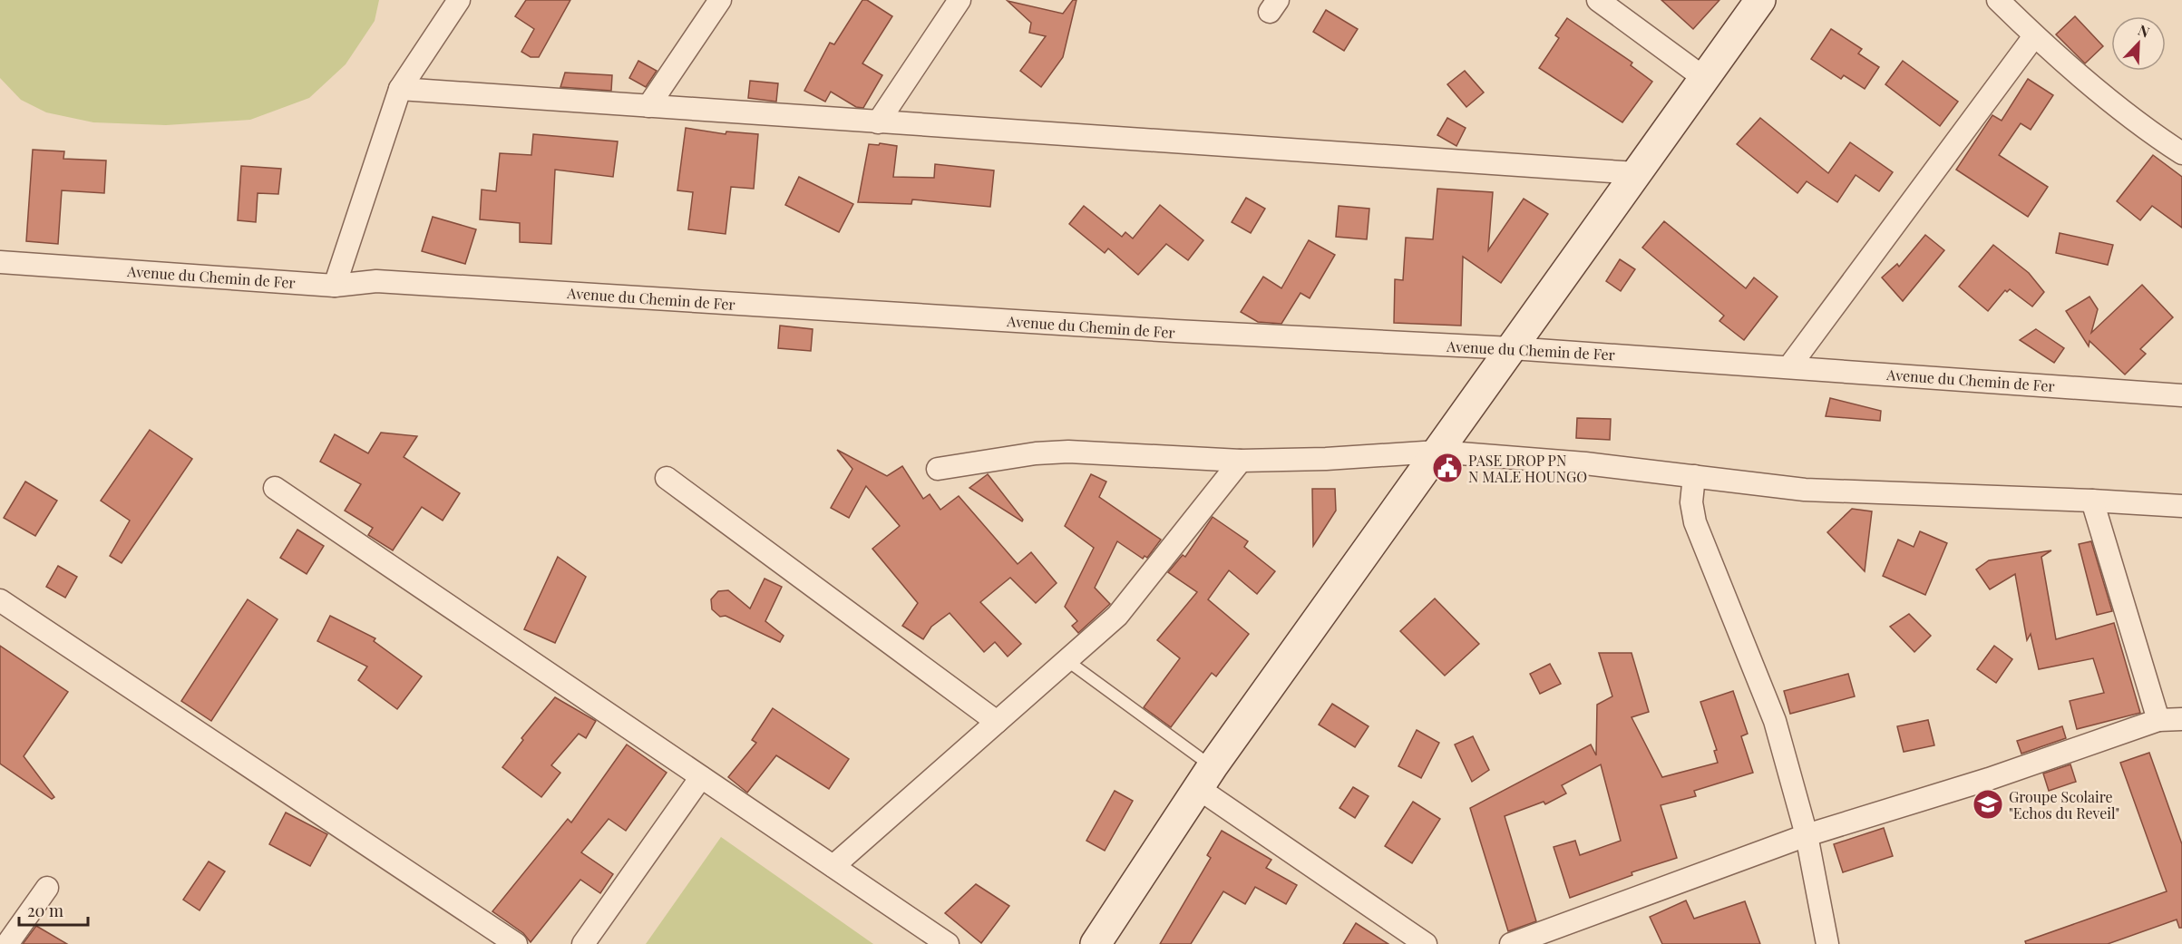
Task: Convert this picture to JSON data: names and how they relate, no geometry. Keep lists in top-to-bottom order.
{
  "streets": {
    "street": ["Avenue du Chemin de Fer"]
  },
  "places": {
    "public building": ["PASE DROP PN N MALE HOUNGO"],
    "school or university": ["Groupe Scolaire \"Echos du Reveil\""]
  },
  "scale_bar": "20 m",
  "north": "top right"
}
